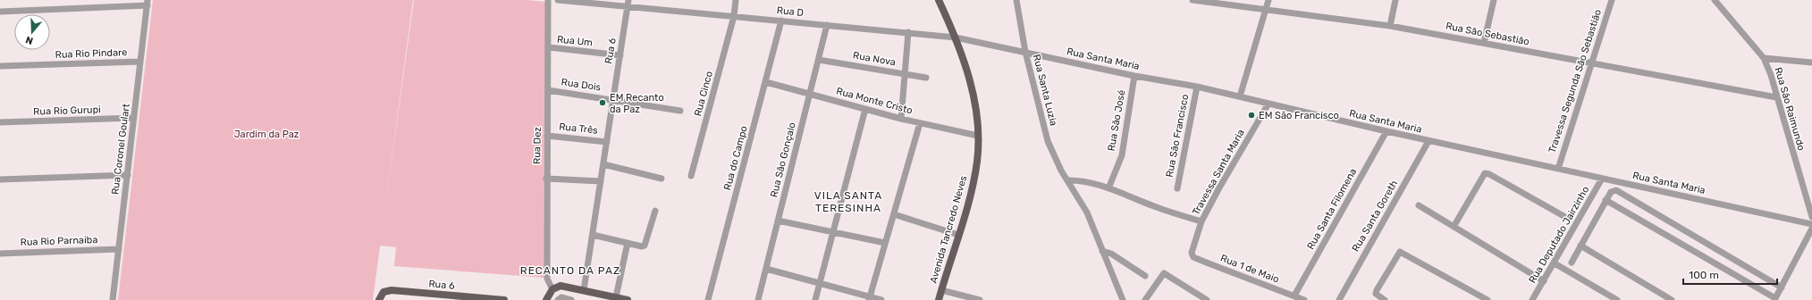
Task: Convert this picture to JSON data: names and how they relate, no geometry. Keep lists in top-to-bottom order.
{
  "streets": {
    "main road": ["Rua 6", "Avenida Tancredo Neves"],
    "street": [
      "Rua D",
      "Rua São Sebastião",
      "Rua Um",
      "Rua Rio Pindare",
      "Rua Nova",
      "Rua Santa Maria",
      "Travessa Segunda São Sebastião",
      "Rua Dois",
      "Rua Santa Luzia",
      "Rua Cinco",
      "Rua Monte Cristo",
      "Rua São Raimundo",
      "Rua Rio Gurupi",
      "Rua São José",
      "Rua Três",
      "Rua São Francisco",
      "Rua Dez",
      "Rua Coronel Goulart",
      "Rua do Campo",
      "Rua São Gonçalo",
      "Travessa Santa Maria",
      "Rua Santa Filomena",
      "Rua Santa Goreth",
      "Rua Deputado Jairzinho",
      "Rua Rio Parnaiba",
      "Rua 1 de Maio"
    ]
  },
  "crossings": [
    ["Rua D", "Rua 6"],
    ["Rua D", "Rua Santa Maria"],
    ["Rua D", "Rua Cinco"],
    ["Rua D", "Rua do Campo"],
    ["Rua D", "Rua São Gonçalo"],
    ["Rua D", "Avenida Tancredo Neves"],
    ["Rua São Sebastião", "Travessa Segunda São Sebastião"],
    ["Rua São Sebastião", "Rua São Raimundo"],
    ["Rua Um", "Rua 6"],
    ["Rua Um", "Rua Dez"],
    ["Rua 6", "Rua Dois"],
    ["Rua 6", "Rua Três"],
    ["Rua Rio Pindare", "Rua Coronel Goulart"],
    ["Rua Nova", "Rua São Gonçalo"],
    ["Rua Santa Maria", "Travessa Segunda São Sebastião"],
    ["Rua Santa Maria", "Rua Santa Luzia"],
    ["Rua Santa Maria", "Rua São José"],
    ["Rua Santa Maria", "Rua São Francisco"],
    ["Rua Santa Maria", "Travessa Santa Maria"],
    ["Rua Santa Maria", "Rua Santa Filomena"],
    ["Rua Santa Maria", "Rua Santa Goreth"],
    ["Rua Santa Maria", "Avenida Tancredo Neves"],
    ["Rua Santa Maria", "Rua Deputado Jairzinho"],
    ["Rua Dois", "Rua Dez"],
    ["Rua Monte Cristo", "Rua do Campo"],
    ["Rua Monte Cristo", "Rua São Gonçalo"],
    ["Rua Monte Cristo", "Avenida Tancredo Neves"],
    ["Rua Rio Gurupi", "Rua Coronel Goulart"],
    ["Rua Três", "Rua Dez"],
    ["Rua Coronel Goulart", "Rua Rio Parnaiba"],
    ["Travessa Santa Maria", "Rua 1 de Maio"],
    ["Rua Santa Filomena", "Rua 1 de Maio"]
  ],
  "districts": ["VILA SANTA TERESINHA", "RECANTO DA PAZ"],
  "parks": ["Jardim da Paz"],
  "places": ["EM Recanto da Paz", "EM São Francisco"],
  "scale_bar": "100 m",
  "north": "bottom"
}
